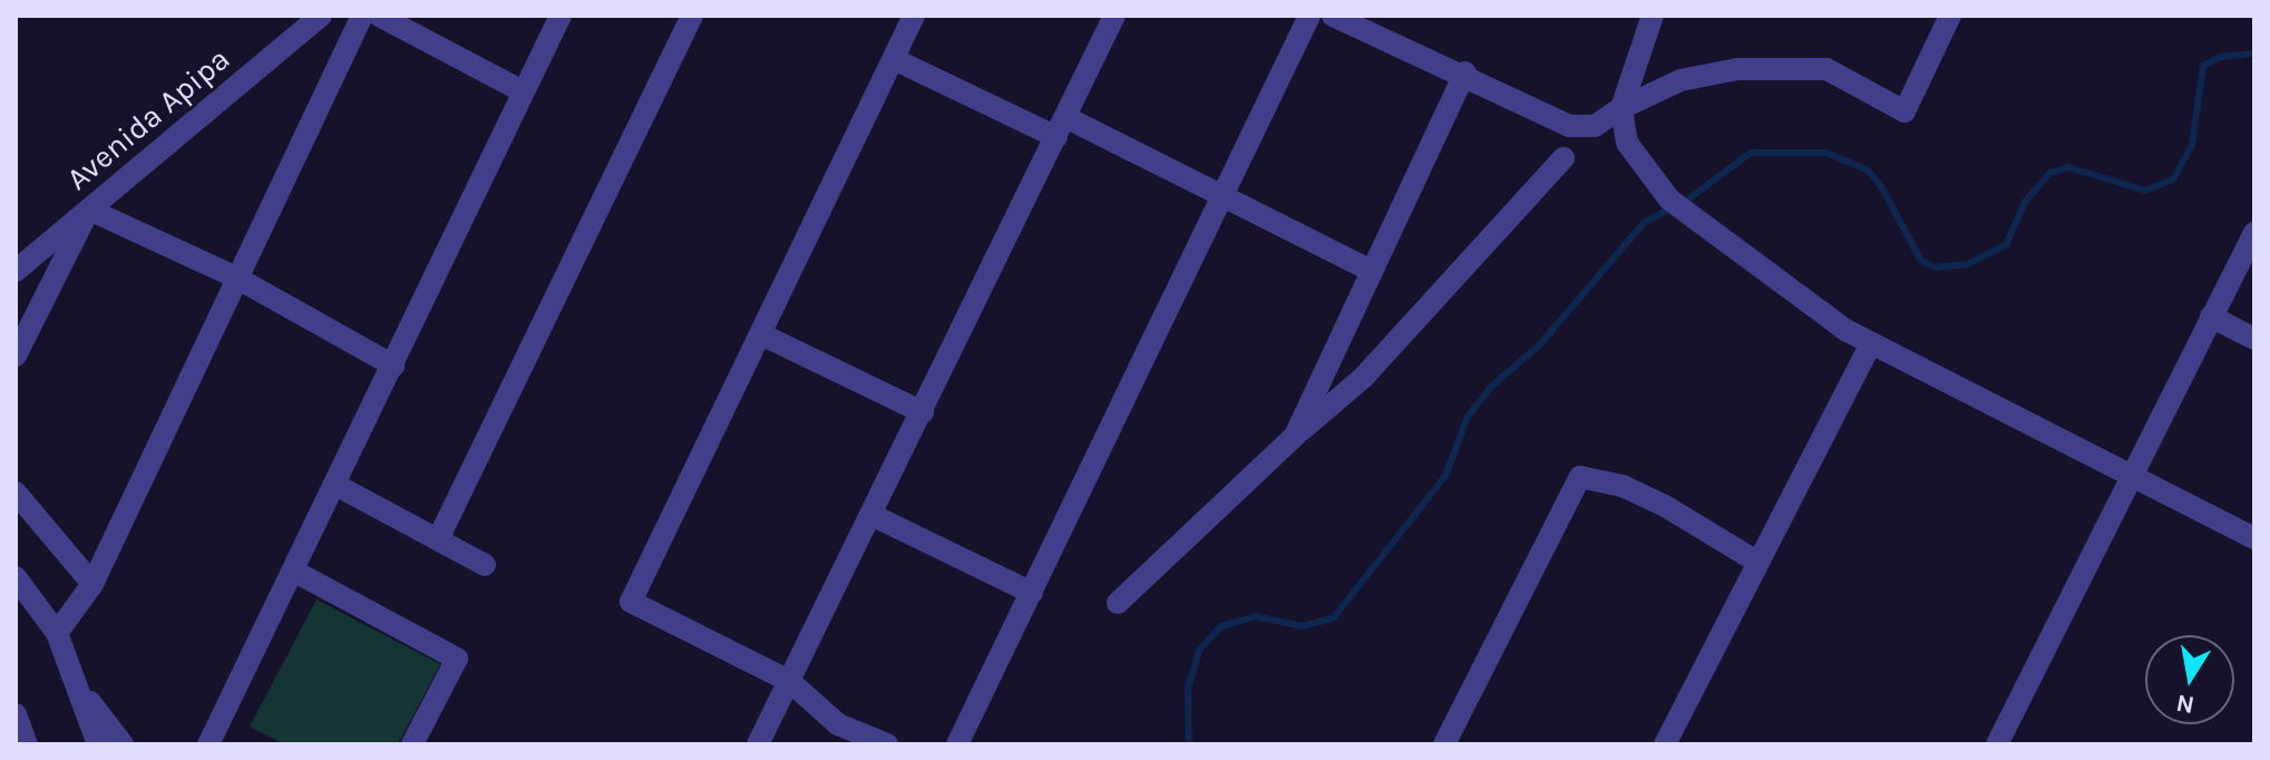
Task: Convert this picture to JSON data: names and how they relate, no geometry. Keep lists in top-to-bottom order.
{
  "streets": {
    "street": ["Avenida Apipa"]
  },
  "north": "bottom"
}
